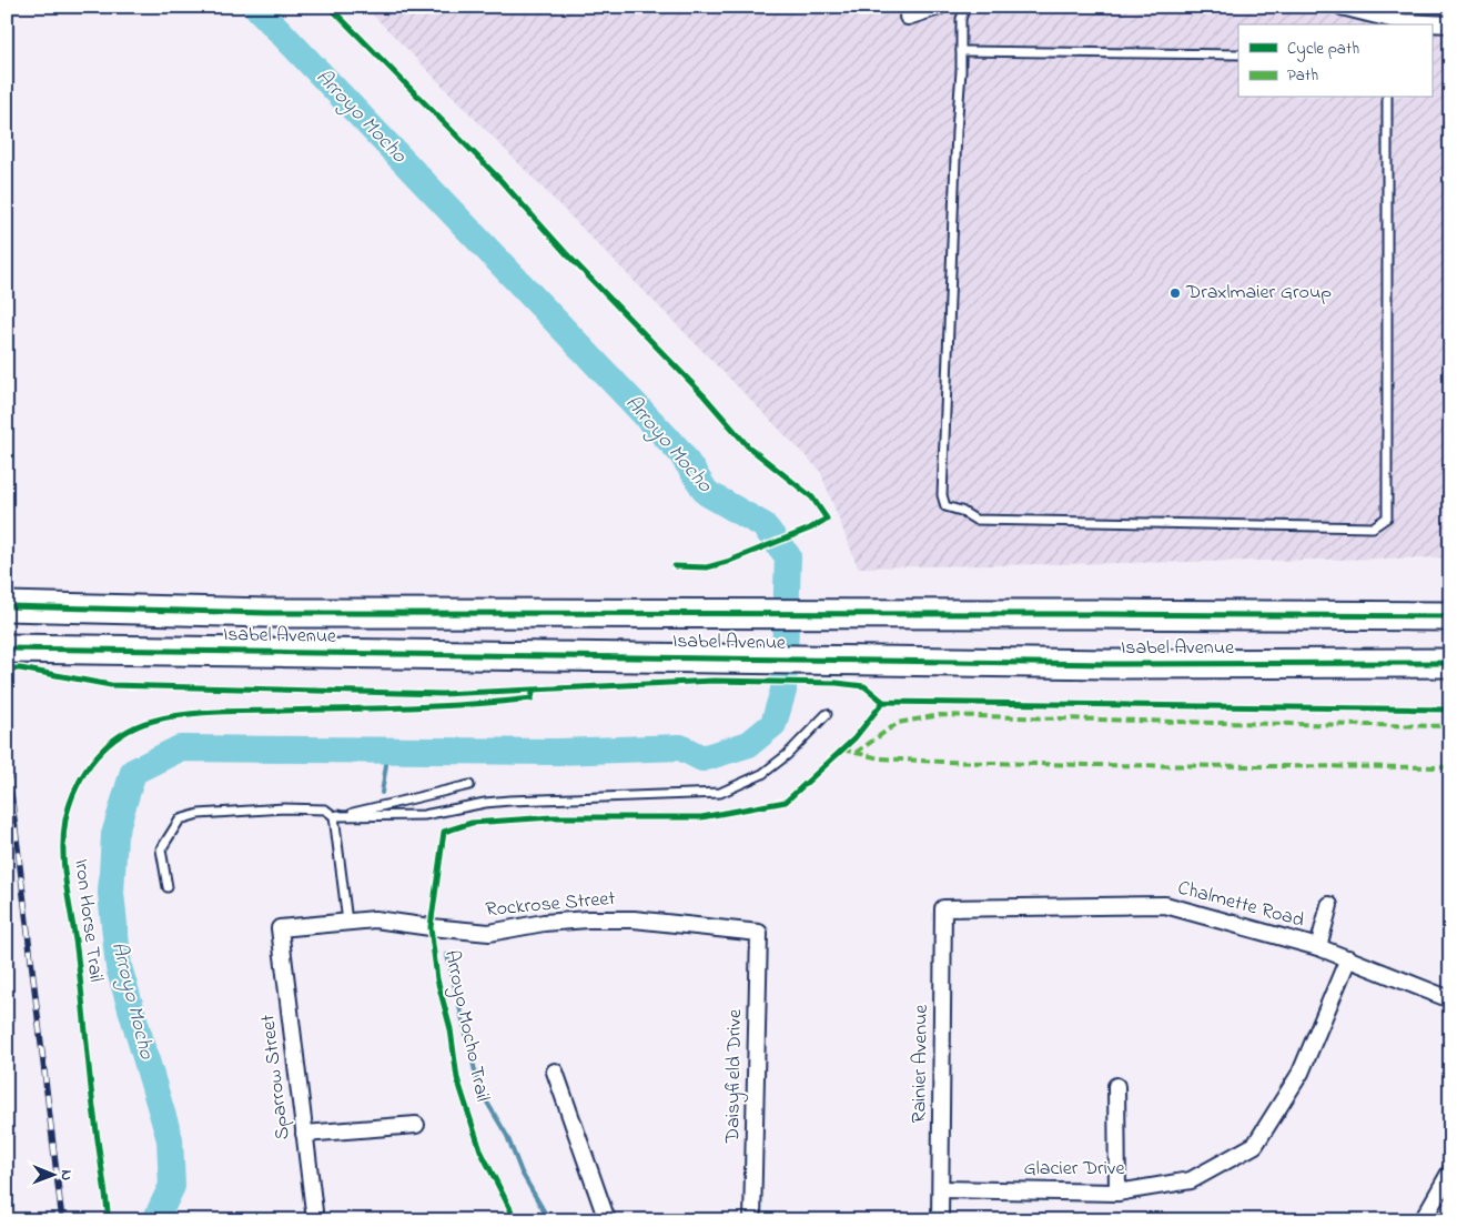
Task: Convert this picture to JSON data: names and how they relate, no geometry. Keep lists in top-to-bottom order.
{
  "streets": {
    "highway": ["Isabel Avenue"],
    "street": [
      "Rockrose Street",
      "Chalmette Road",
      "Rainier Avenue",
      "Daisyfield Drive",
      "Sparrow Street",
      "Glacier Drive"
    ],
    "cycle path": ["Iron Horse Trail", "Arroyo Mocho Trail"]
  },
  "crossings": [
    ["Rockrose Street", "Daisyfield Drive"],
    ["Rockrose Street", "Sparrow Street"],
    ["Chalmette Road", "Rainier Avenue"],
    ["Chalmette Road", "Glacier Drive"],
    ["Rainier Avenue", "Glacier Drive"]
  ],
  "water": ["Arroyo Mocho"],
  "places": ["Draxlmaier Group"],
  "legend": ["Cycle path", "Path"],
  "north": "right"
}
